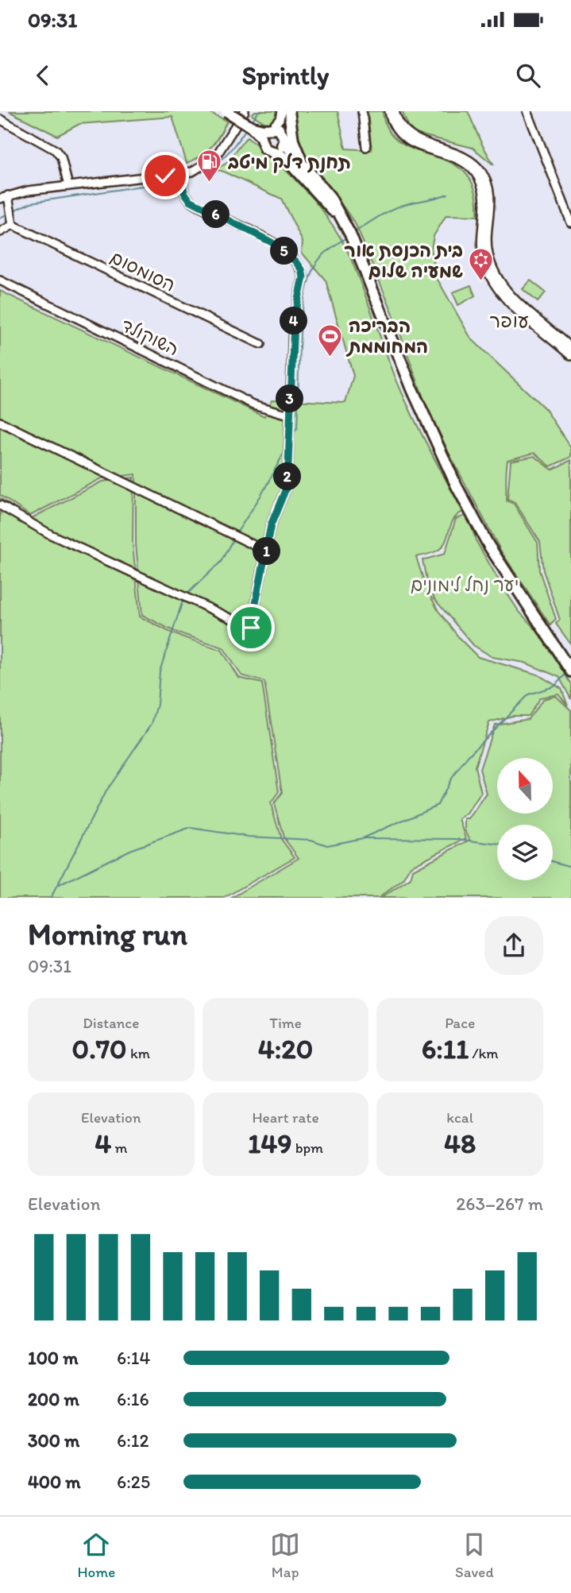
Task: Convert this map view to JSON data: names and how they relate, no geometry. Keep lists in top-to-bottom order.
{
  "streets": {
    "street": ["הסומסום", "השוקולד"]
  },
  "districts": ["עופר"],
  "parks": ["יער נחל לימונים"],
  "places": {
    "fuel station": ["תחנת דלק מיטב"],
    "synagogue": ["בית הכנסת אור שמעיה שלום"],
    "sports": ["הבריכה המחוממת"]
  },
  "north": "top",
  "page": {
    "status": "09:31",
    "header": "Sprintly",
    "pins": [
      "6",
      "5",
      "4",
      "3",
      "2",
      "1"
    ],
    "heading": ["Morning run", "09:31"],
    "stats": [
      ["Distance", "0.70 km"],
      ["Time", "4:20"],
      ["Pace", "6:11 /km"],
      ["Elevation", "4 m"],
      ["Heart rate", "149 bpm"],
      ["kcal", "48"]
    ],
    "chart": ["Elevation", "263–267 m"],
    "list": [
      {
        "name": "100 m",
        "note": "6:14"
      },
      {
        "name": "200 m",
        "note": "6:16"
      },
      {
        "name": "300 m",
        "note": "6:12"
      },
      {
        "name": "400 m",
        "note": "6:25"
      }
    ],
    "tabs": ["Home", "Map", "Saved"]
  }
}
